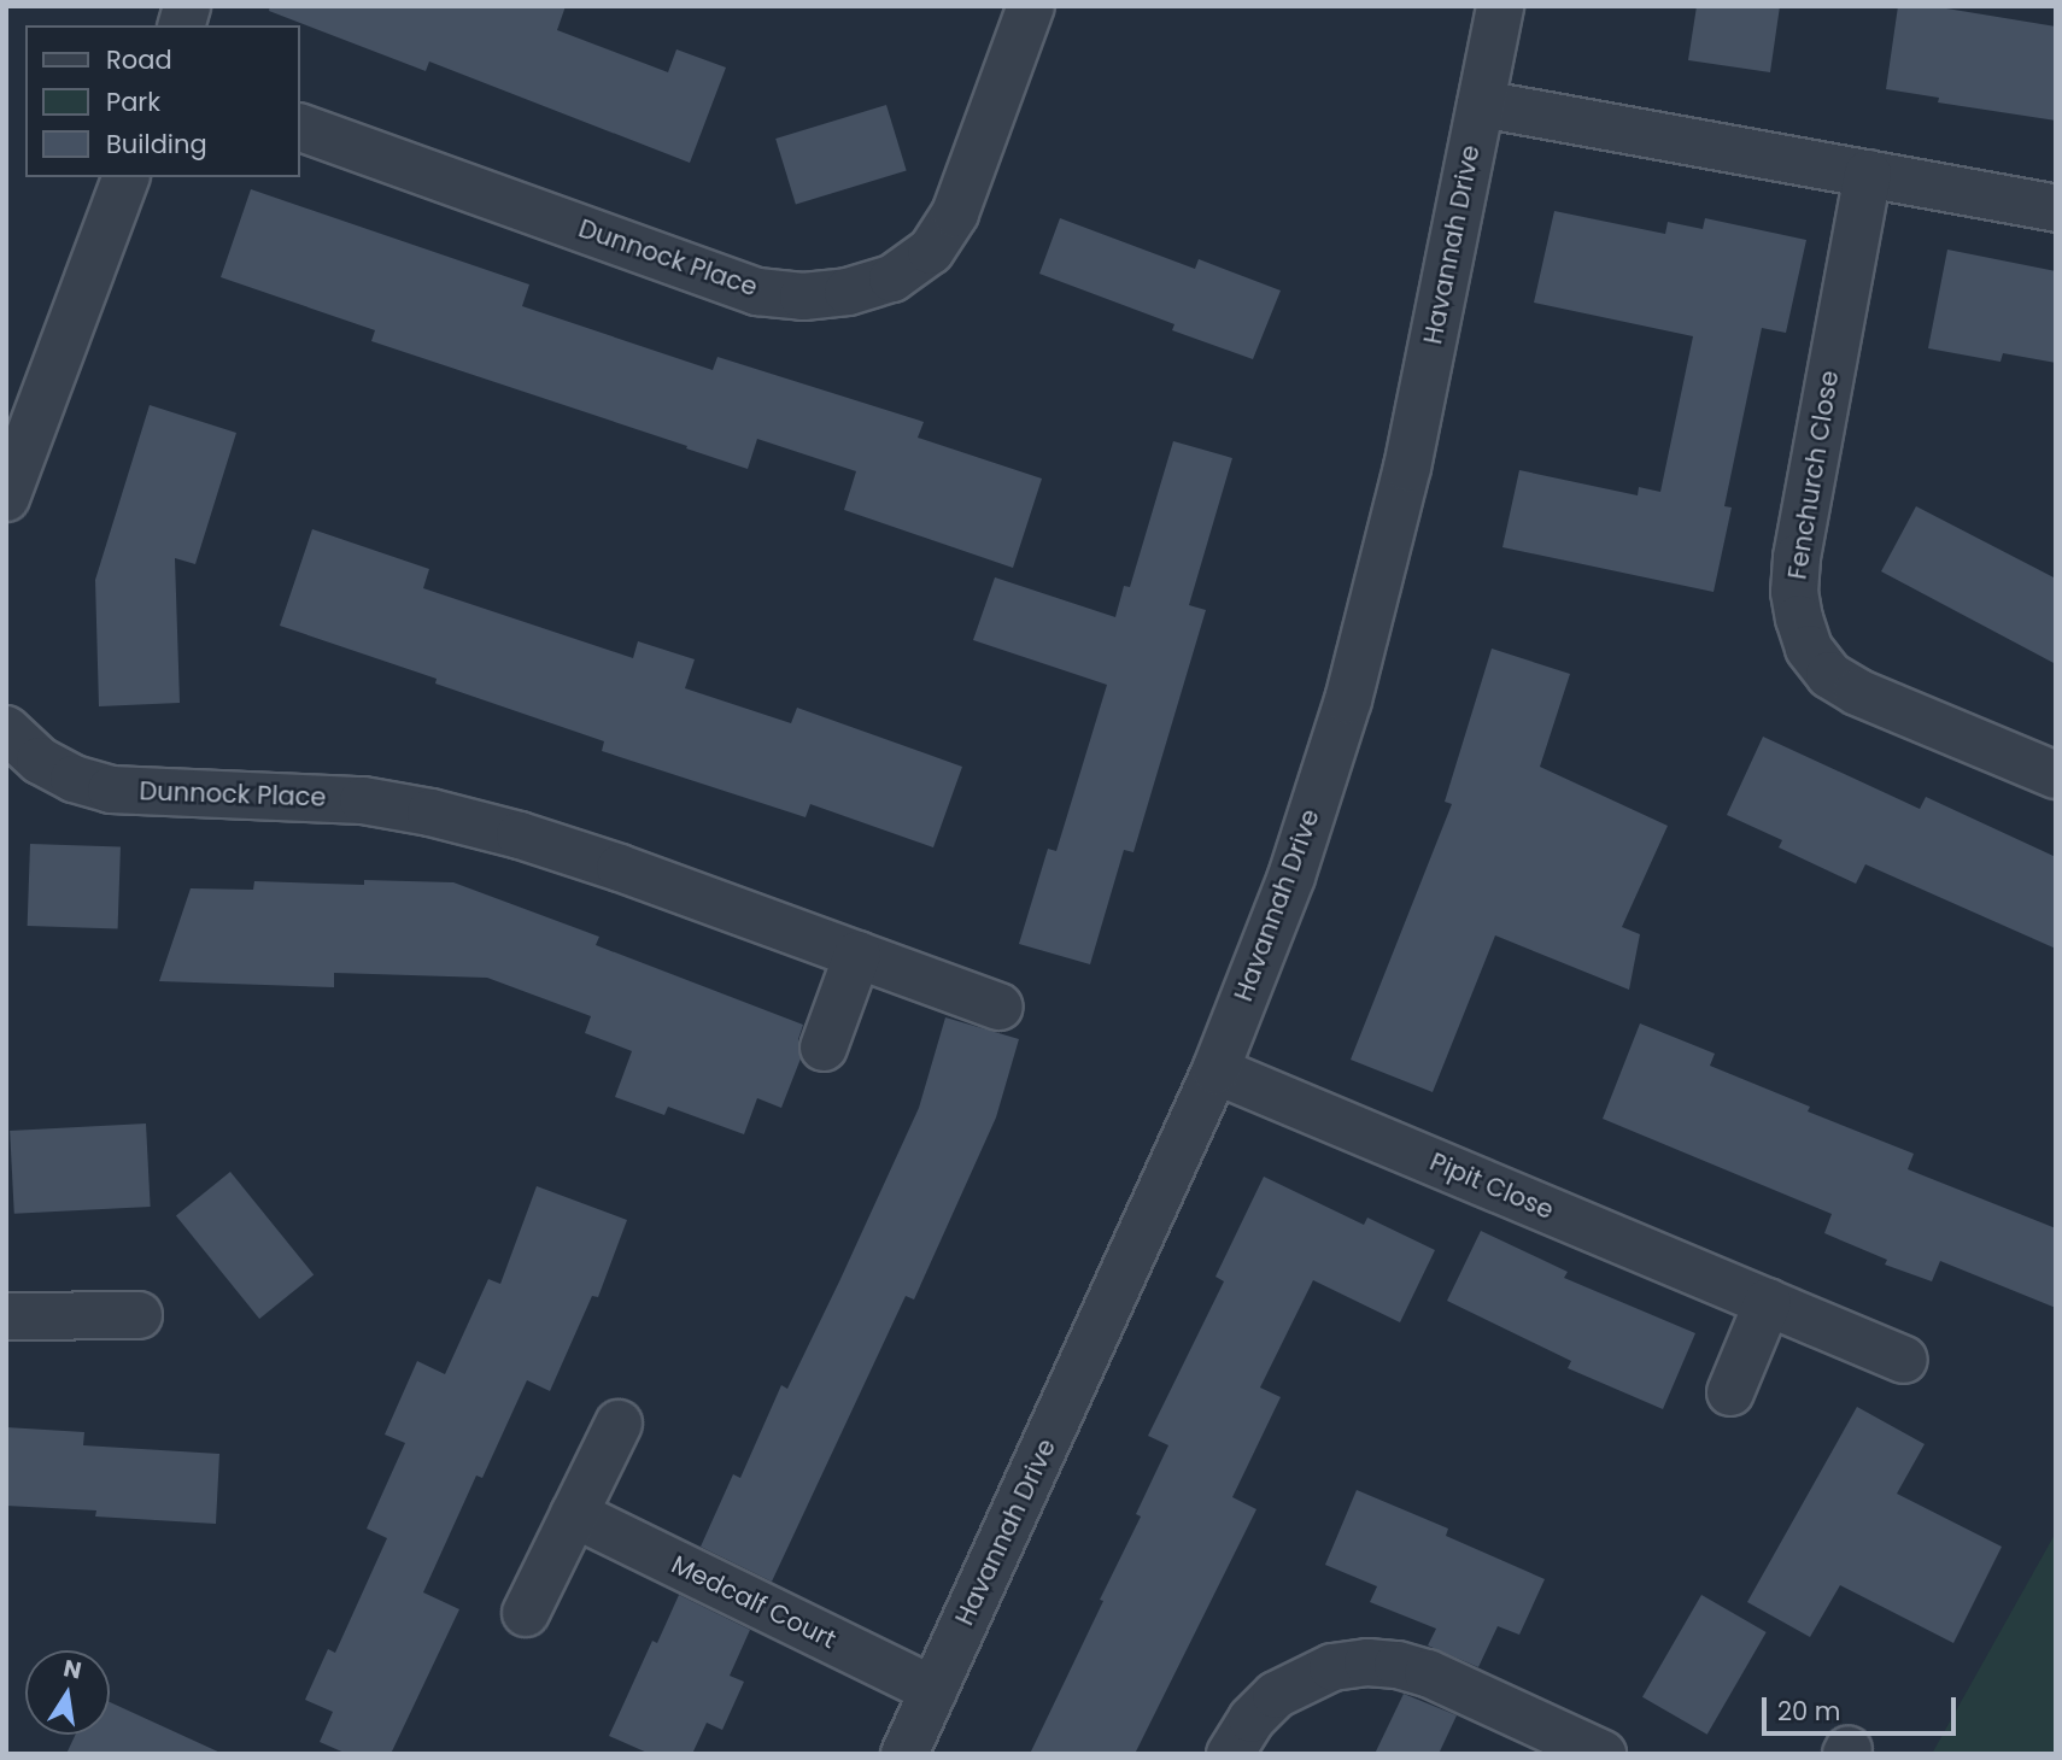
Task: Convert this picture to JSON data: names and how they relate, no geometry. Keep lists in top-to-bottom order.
{
  "streets": {
    "street": [
      "Havannah Drive",
      "Dunnock Place",
      "Fenchurch Close",
      "Pipit Close",
      "Medcalf Court"
    ]
  },
  "crossings": [
    ["Havannah Drive", "Pipit Close"],
    ["Havannah Drive", "Medcalf Court"]
  ],
  "legend": ["Road", "Park", "Building"],
  "scale_bar": "20 m",
  "north": "top"
}
